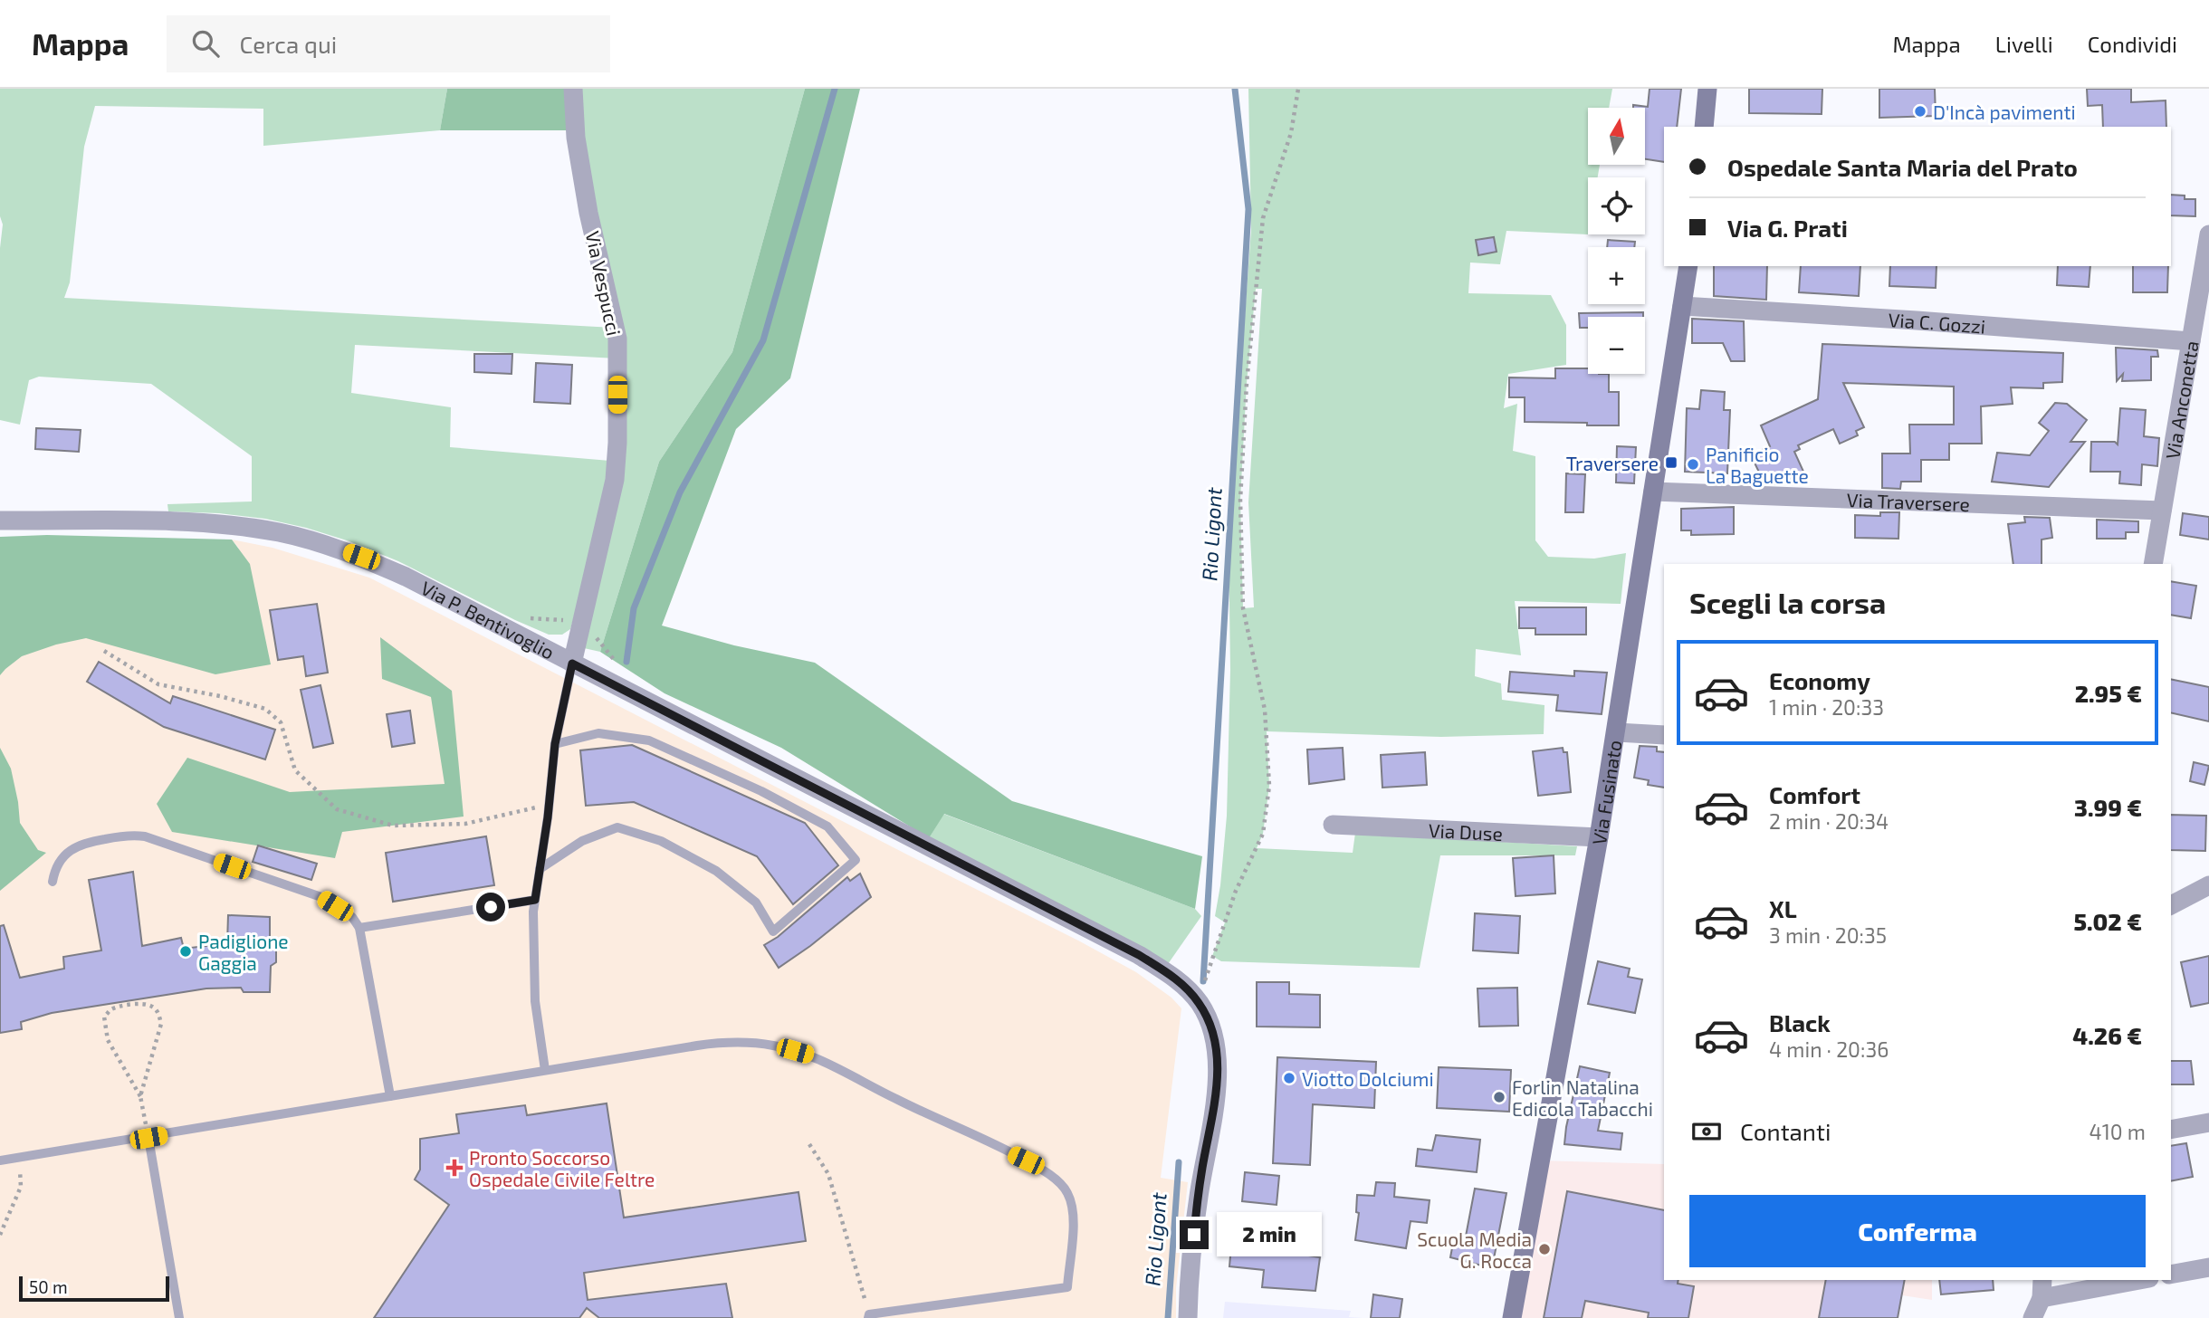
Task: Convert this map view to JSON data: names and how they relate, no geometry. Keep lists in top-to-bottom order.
{
  "streets": {
    "main road": ["Via Fusinato"],
    "street": [
      "Via Vespucci",
      "Via C. Gozzi",
      "Via Anconetta",
      "Via Traversere",
      "Via P. Bentivoglio",
      "Via Duse"
    ]
  },
  "crossings": [
    ["Via Vespucci", "Via P. Bentivoglio"],
    ["Via C. Gozzi", "Via Anconetta"],
    ["Via C. Gozzi", "Via Fusinato"],
    ["Via Anconetta", "Via Traversere"],
    ["Via Traversere", "Via Fusinato"],
    ["Via Fusinato", "Via Duse"]
  ],
  "water": ["Rio Ligont"],
  "places": {
    "other": [
      "D'Incà pavimenti",
      "Panificio La Baguette",
      "Padiglione Gaggia",
      "Viotto Dolciumi",
      "Forlin Natalina Edicola Tabacchi",
      "Scuola Media G. Rocca"
    ],
    "transit": ["Traversere"],
    "health": ["Pronto Soccorso Ospedale Civile Feltre"]
  },
  "scale_bar": "50 m",
  "north": "top",
  "page": {
    "header": "Mappa",
    "search": "Cerca qui",
    "nav": ["Mappa", "Livelli", "Condividi"],
    "map_buttons": ["+", "−"],
    "banner": ["Ospedale Santa Maria del Prato", "Via G. Prati"],
    "heading": "Scegli la corsa",
    "list": [
      {
        "name": "Economy",
        "note": "1 min · 20:33",
        "value": "2.95 €"
      },
      {
        "name": "Comfort",
        "note": "2 min · 20:34",
        "value": "3.99 €"
      },
      {
        "name": "XL",
        "note": "3 min · 20:35",
        "value": "5.02 €"
      },
      {
        "name": "Black",
        "note": "4 min · 20:36",
        "value": "4.26 €"
      }
    ],
    "pay": ["Contanti", "410 m"],
    "buttons": "Conferma",
    "bubble": "2 min",
    "scale": "50 m"
  }
}
